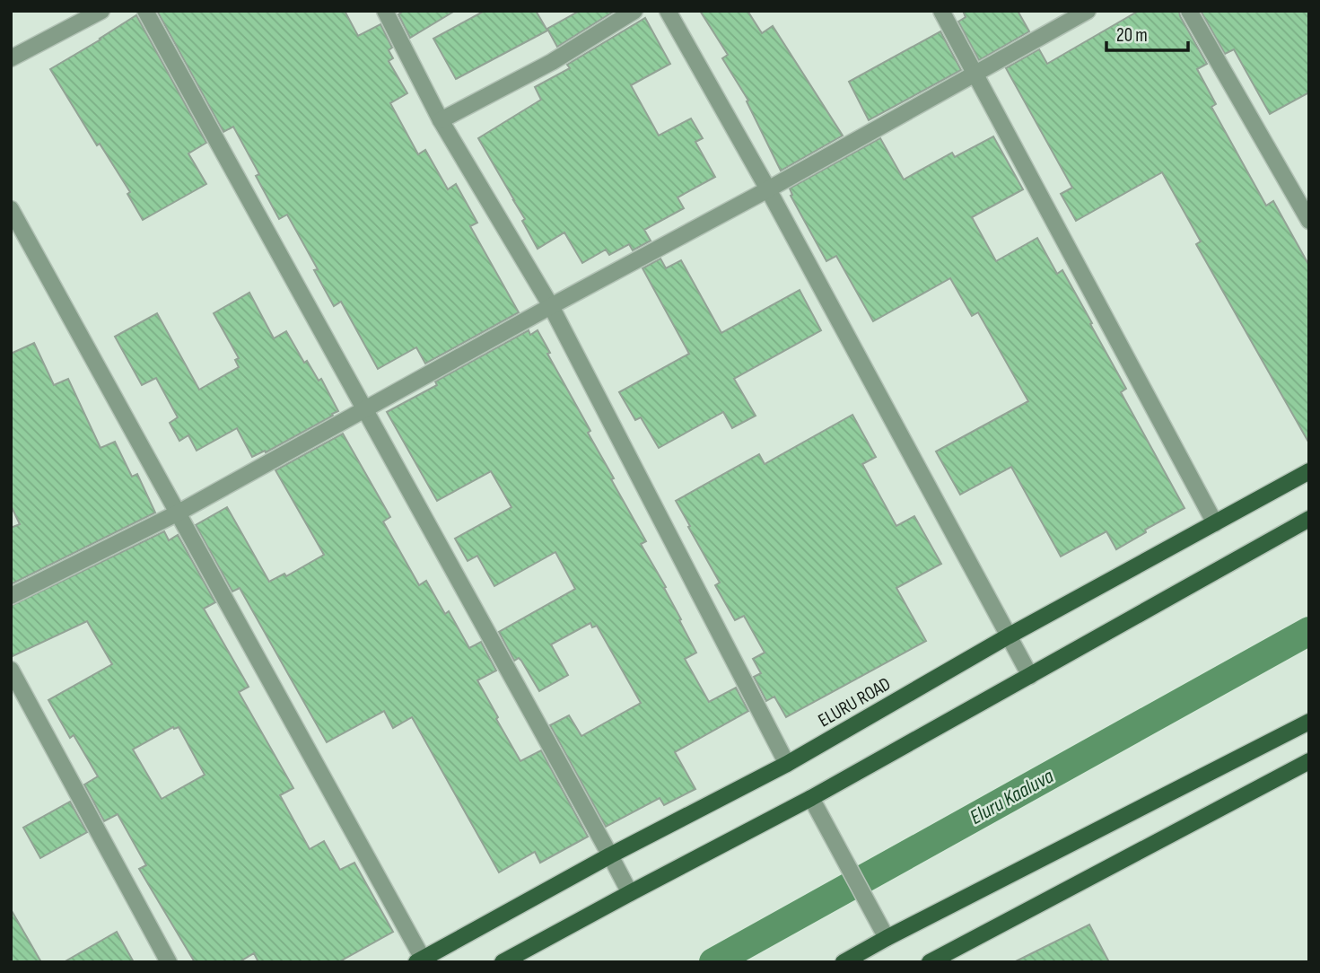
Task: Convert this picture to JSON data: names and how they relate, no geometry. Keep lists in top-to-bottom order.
{
  "streets": {
    "main road": ["ELURU ROAD"]
  },
  "water": ["Eluru Kaaluva"],
  "scale_bar": "20 m"
}
